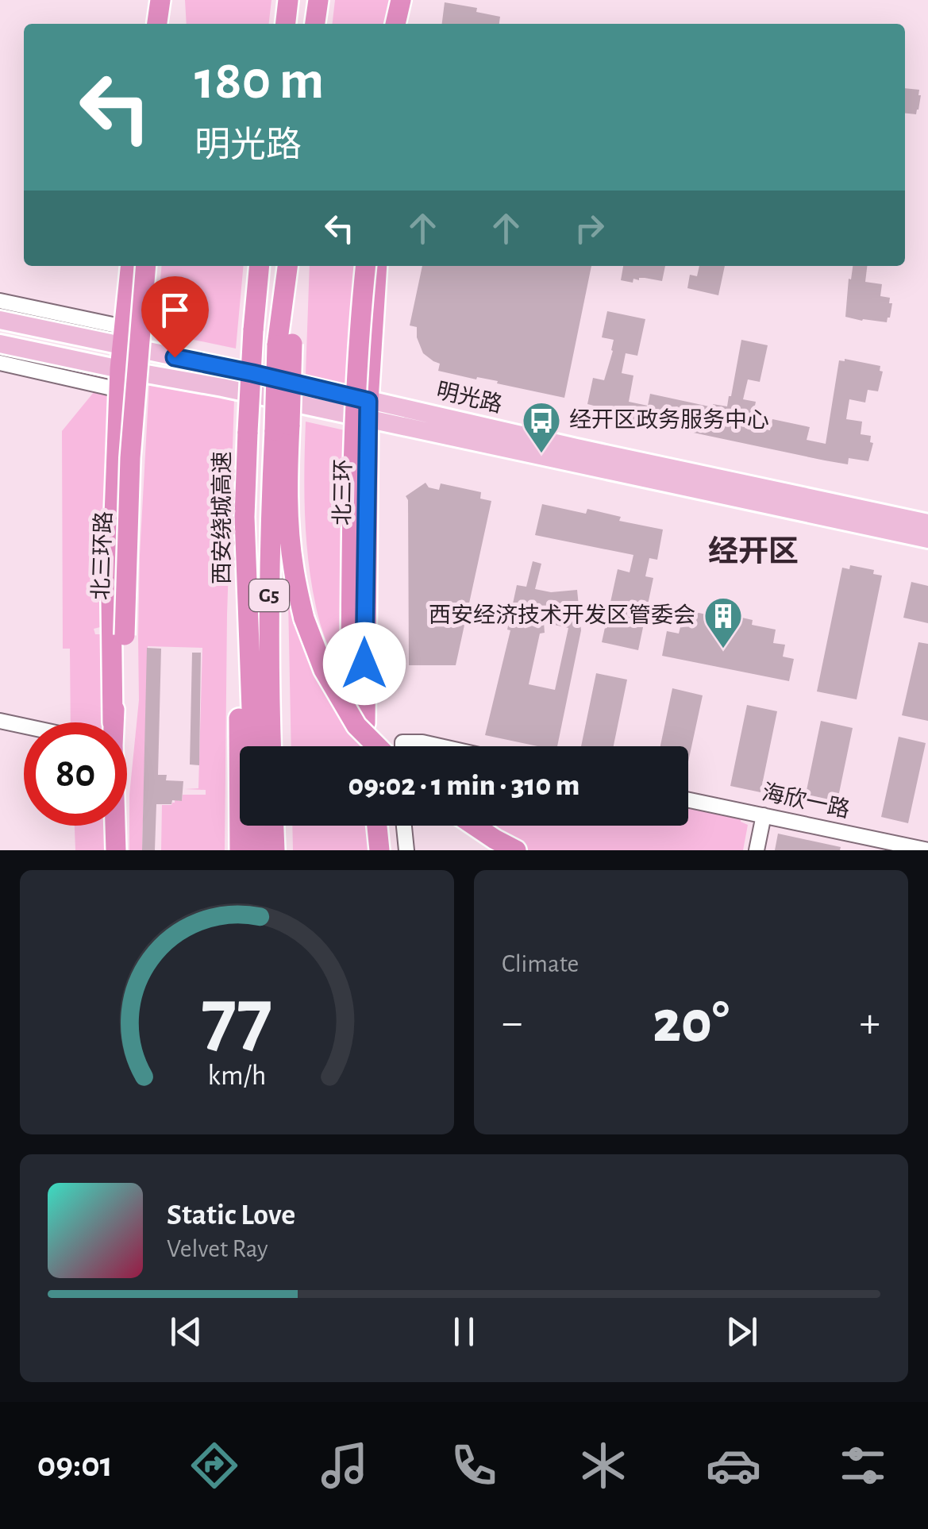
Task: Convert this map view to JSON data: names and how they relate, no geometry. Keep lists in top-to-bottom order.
{
  "streets": {
    "highway": [
      "北三环",
      "西安绕城高速",
      "北三环路",
      "G5"
    ],
    "main road": ["明光路"],
    "street": ["海欣一路"]
  },
  "crossings": [
    ["明光路", "北三环"]
  ],
  "districts": ["经开区"],
  "places": {
    "bus stop": ["经开区政务服务中心"],
    "building": ["西安经济技术开发区管委会"]
  },
  "page": {
    "turn": ["180 m", "明光路"],
    "limit": "80",
    "trip": "09:02 · 1 min · 310 m",
    "tile": "Climate",
    "heat": ["−", "20°", "+"],
    "song": ["Static Love", "Velvet Ray"],
    "tabs": "09:01",
    "gauge": ["77", "km/h"]
  }
}
